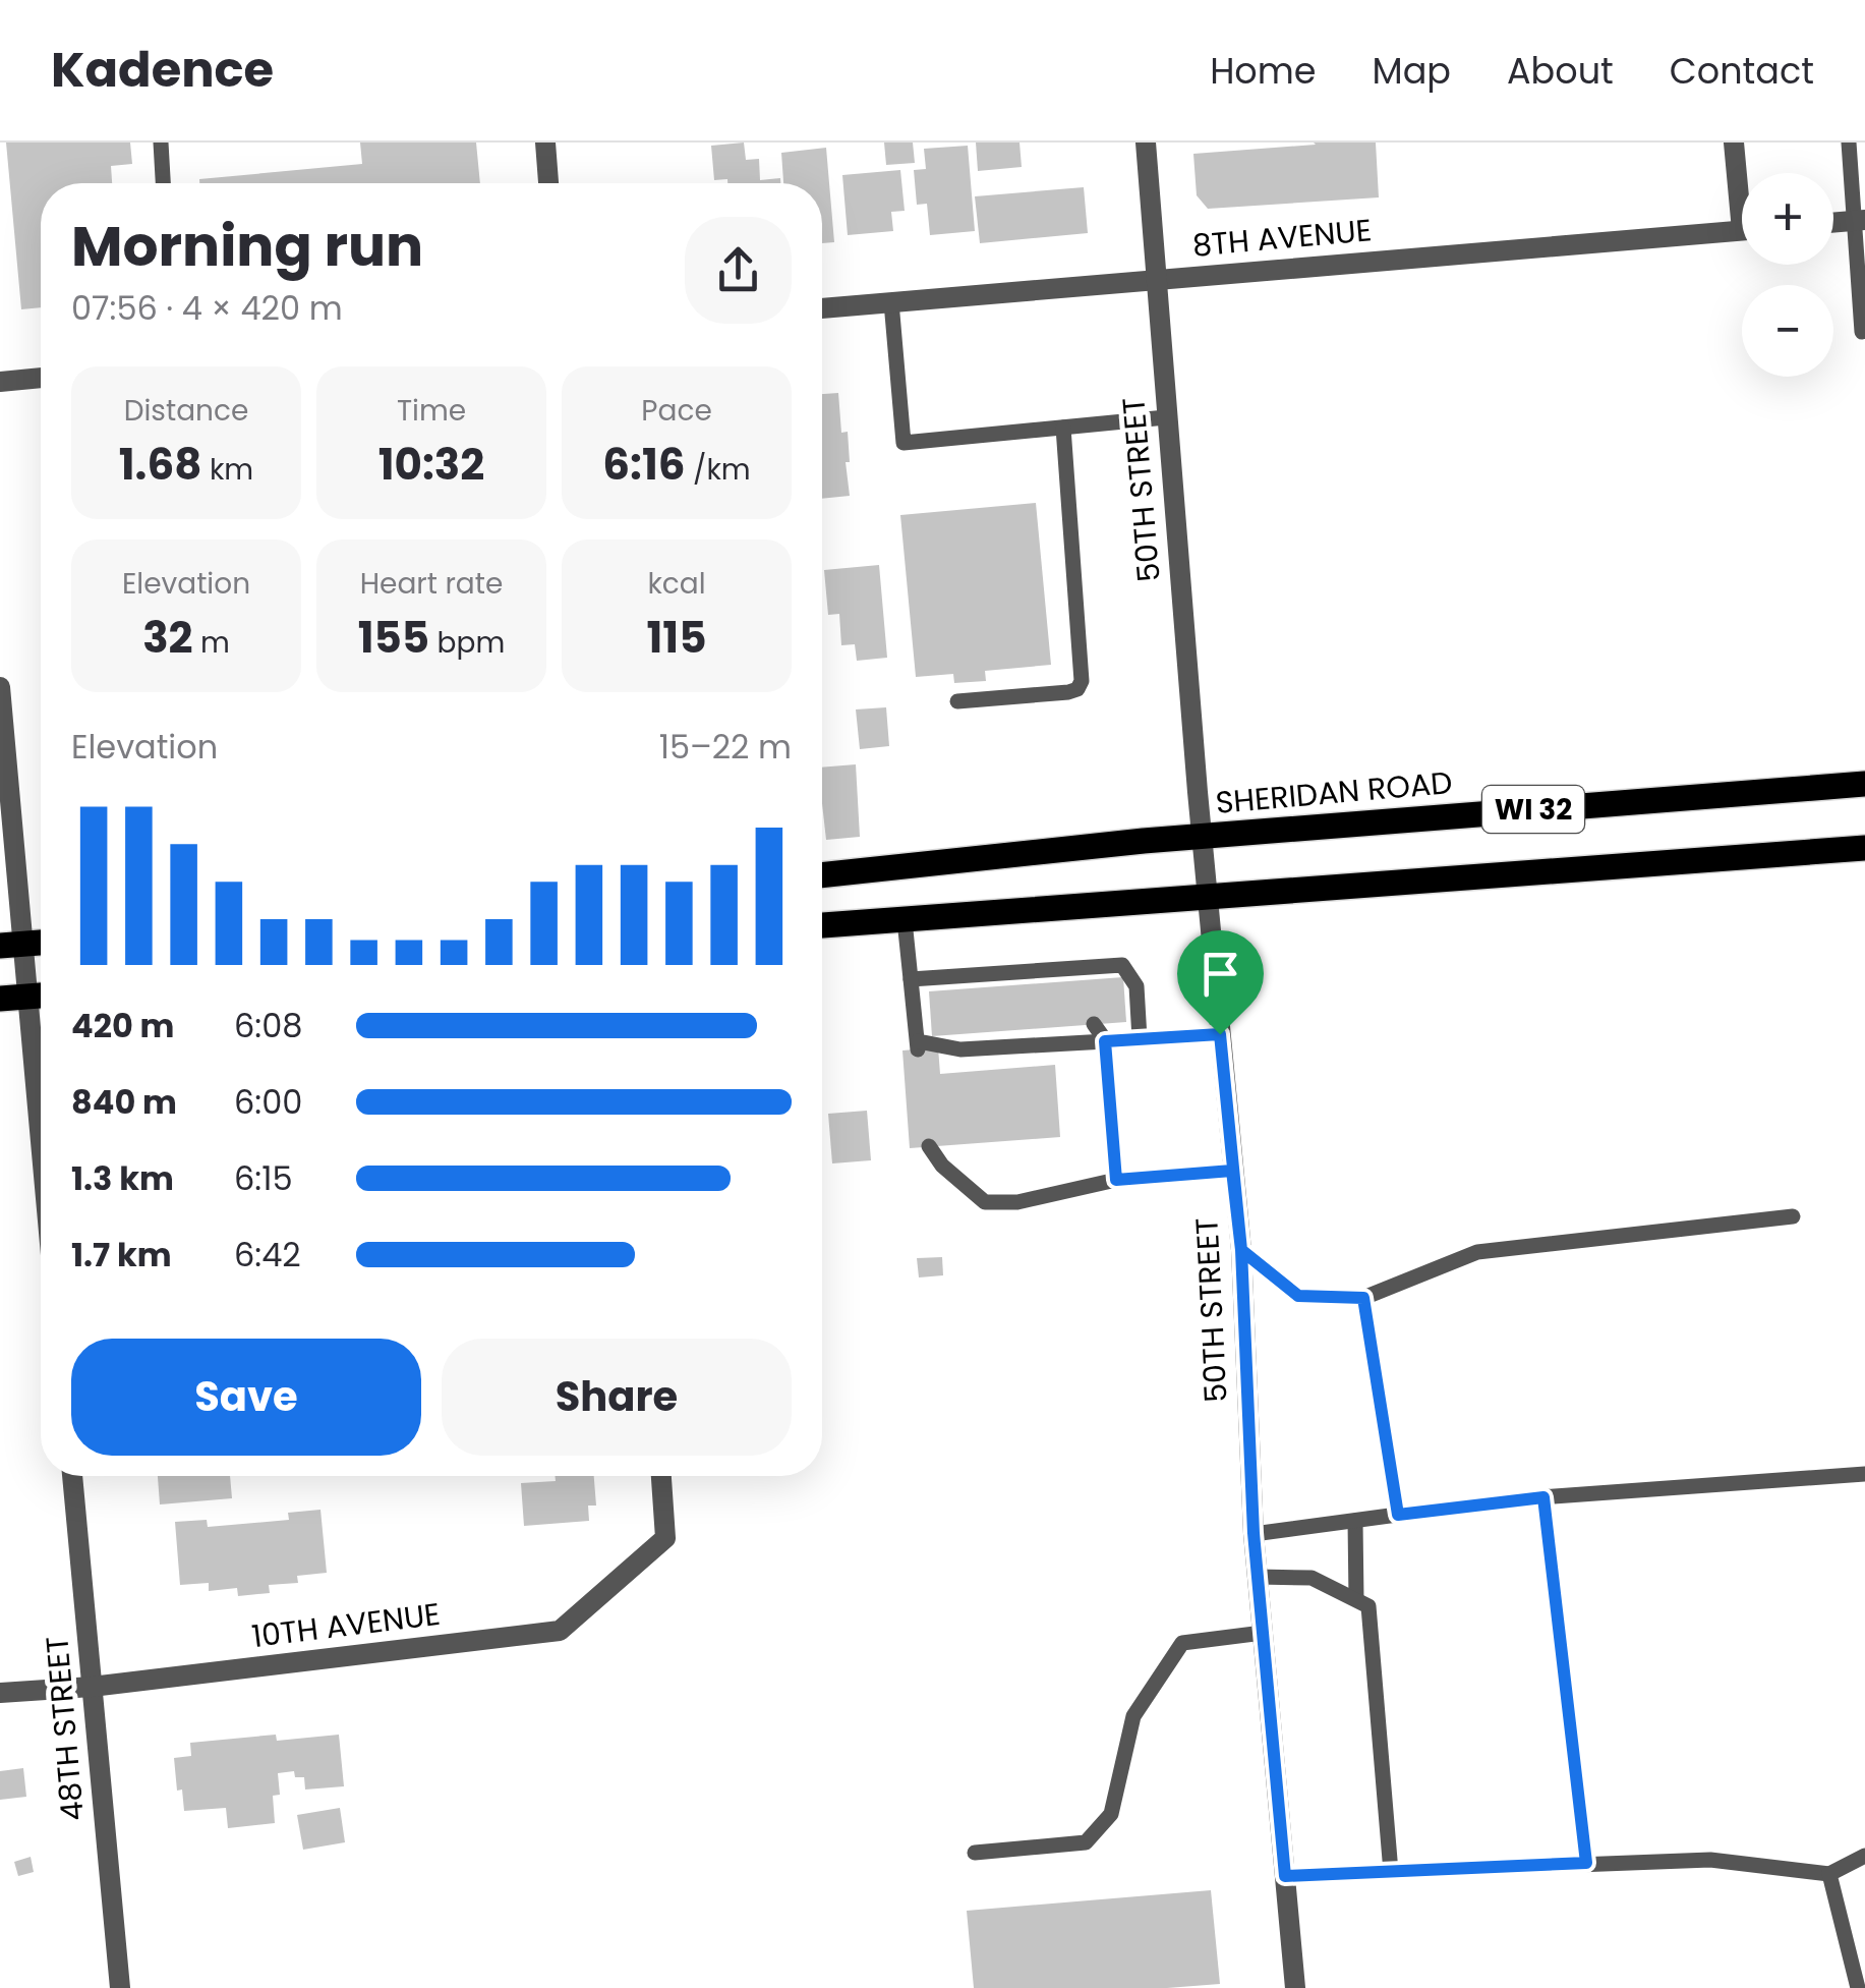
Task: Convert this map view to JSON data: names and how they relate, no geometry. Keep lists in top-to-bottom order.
{
  "streets": {
    "main road": ["SHERIDAN ROAD", "WI 32"],
    "street": [
      "8TH AVENUE",
      "50TH STREET",
      "10TH AVENUE",
      "48TH STREET"
    ]
  },
  "crossings": [
    ["8TH AVENUE", "50TH STREET"],
    ["50TH STREET", "SHERIDAN ROAD"],
    ["50TH STREET", "WI 32"],
    ["10TH AVENUE", "48TH STREET"]
  ],
  "page": {
    "header": "Kadence",
    "nav": [
      "Home",
      "Map",
      "About",
      "Contact"
    ],
    "map_buttons": ["+", "−"],
    "heading": ["Morning run", "07:56 · 4 × 420 m"],
    "stats": [
      ["Distance", "1.68 km"],
      ["Time", "10:32"],
      ["Pace", "6:16 /km"],
      ["Elevation", "32 m"],
      ["Heart rate", "155 bpm"],
      ["kcal", "115"]
    ],
    "chart": ["Elevation", "15–22 m"],
    "list": [
      {
        "name": "420 m",
        "note": "6:08"
      },
      {
        "name": "840 m",
        "note": "6:00"
      },
      {
        "name": "1.3 km",
        "note": "6:15"
      },
      {
        "name": "1.7 km",
        "note": "6:42"
      }
    ],
    "buttons": ["Save", "Share"]
  }
}
